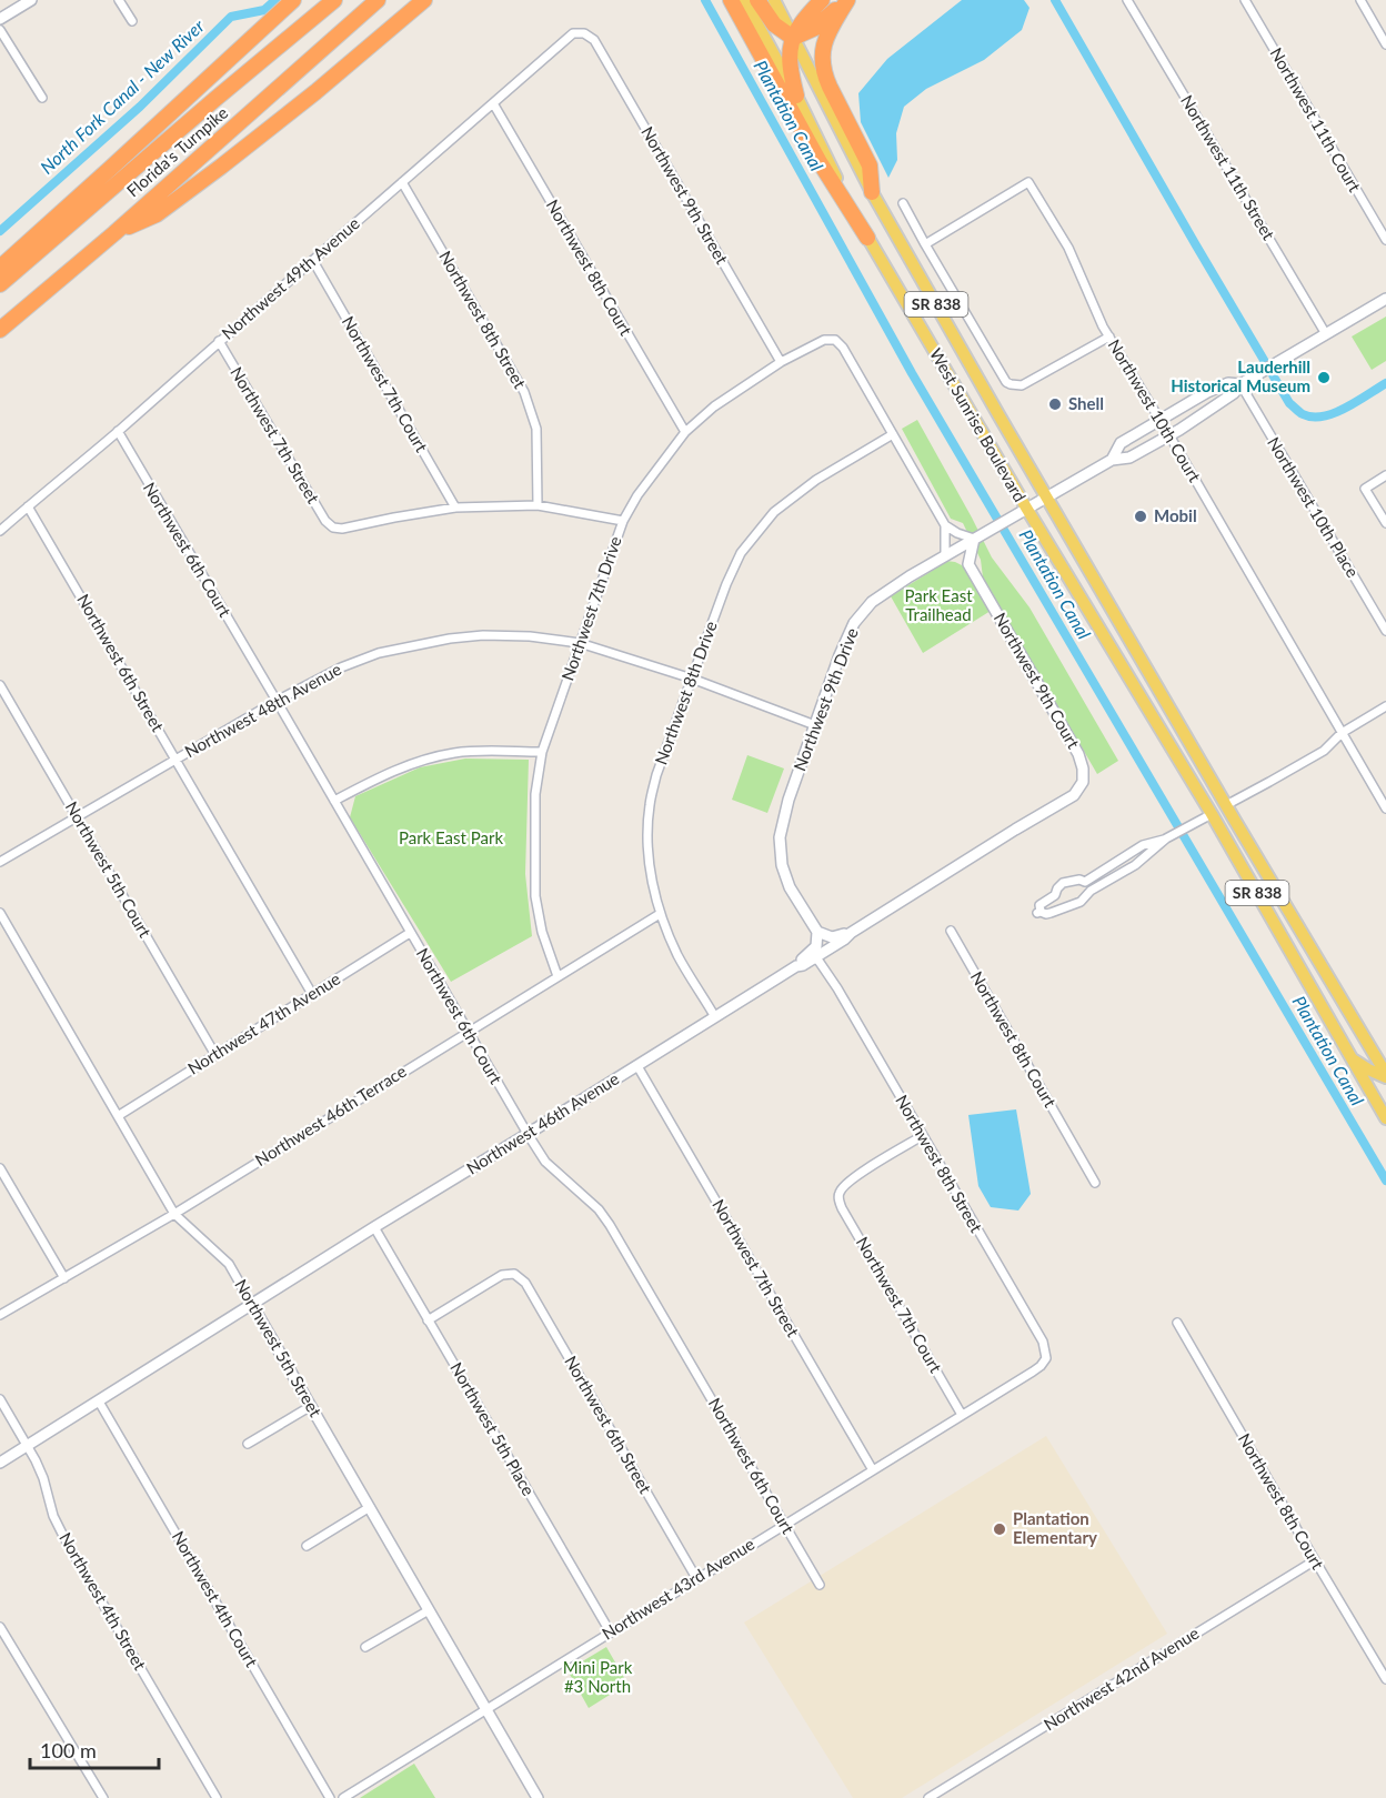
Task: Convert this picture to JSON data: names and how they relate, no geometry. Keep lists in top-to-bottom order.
{
  "streets": {
    "highway": ["Florida's Turnpike"],
    "main road": ["SR 838", "West Sunrise Boulevard"],
    "street": [
      "Northwest 11th Court",
      "Northwest 11th Street",
      "Northwest 9th Street",
      "Northwest 8th Court",
      "Northwest 49th Avenue",
      "Northwest 8th Street",
      "Northwest 7th Court",
      "Northwest 10th Court",
      "Northwest 7th Street",
      "Northwest 10th Place",
      "Northwest 6th Court",
      "Northwest 7th Drive",
      "Northwest 6th Street",
      "Northwest 9th Court",
      "Northwest 8th Drive",
      "Northwest 9th Drive",
      "Northwest 48th Avenue",
      "Northwest 5th Court",
      "Northwest 47th Avenue",
      "Northwest 46th Terrace",
      "Northwest 46th Avenue",
      "Northwest 5th Street",
      "Northwest 5th Place",
      "Northwest 43rd Avenue",
      "Northwest 4th Court",
      "Northwest 4th Street",
      "Northwest 42nd Avenue"
    ]
  },
  "crossings": [
    ["Northwest 9th Street", "Northwest 49th Avenue"],
    ["Northwest 9th Street", "Northwest 7th Drive"],
    ["Northwest 8th Court", "Northwest 49th Avenue"],
    ["Northwest 8th Court", "Northwest 7th Drive"],
    ["Northwest 8th Court", "Northwest 42nd Avenue"],
    ["Northwest 49th Avenue", "Northwest 8th Street"],
    ["Northwest 49th Avenue", "Northwest 7th Court"],
    ["Northwest 49th Avenue", "Northwest 7th Street"],
    ["Northwest 49th Avenue", "Northwest 6th Court"],
    ["Northwest 49th Avenue", "Northwest 6th Street"],
    ["Northwest 8th Street", "Northwest 7th Court"],
    ["Northwest 8th Street", "Northwest 46th Avenue"],
    ["Northwest 8th Street", "Northwest 43rd Avenue"],
    ["Northwest 7th Court", "Northwest 7th Street"],
    ["Northwest 7th Court", "Northwest 43rd Avenue"],
    ["West Sunrise Boulevard", "Northwest 9th Drive"],
    ["Northwest 7th Street", "Northwest 46th Avenue"],
    ["Northwest 7th Street", "Northwest 43rd Avenue"],
    ["Northwest 6th Court", "Northwest 48th Avenue"],
    ["Northwest 6th Court", "Northwest 47th Avenue"],
    ["Northwest 6th Court", "Northwest 46th Terrace"],
    ["Northwest 6th Court", "Northwest 46th Avenue"],
    ["Northwest 6th Court", "Northwest 43rd Avenue"],
    ["Northwest 7th Drive", "Northwest 8th Drive"],
    ["Northwest 7th Drive", "Northwest 48th Avenue"],
    ["Northwest 7th Drive", "Northwest 46th Terrace"],
    ["Northwest 6th Street", "Northwest 48th Avenue"],
    ["Northwest 6th Street", "Northwest 47th Avenue"],
    ["Northwest 6th Street", "Northwest 5th Place"],
    ["Northwest 6th Street", "Northwest 43rd Avenue"],
    ["Northwest 8th Drive", "Northwest 48th Avenue"],
    ["Northwest 8th Drive", "Northwest 46th Terrace"],
    ["Northwest 8th Drive", "Northwest 46th Avenue"],
    ["Northwest 9th Drive", "Northwest 48th Avenue"],
    ["Northwest 48th Avenue", "Northwest 5th Court"],
    ["Northwest 5th Court", "Northwest 47th Avenue"],
    ["Northwest 47th Avenue", "Northwest 5th Street"],
    ["Northwest 46th Terrace", "Northwest 5th Street"],
    ["Northwest 46th Avenue", "Northwest 5th Street"],
    ["Northwest 46th Avenue", "Northwest 5th Place"],
    ["Northwest 46th Avenue", "Northwest 4th Court"],
    ["Northwest 46th Avenue", "Northwest 4th Street"],
    ["Northwest 5th Street", "Northwest 43rd Avenue"],
    ["Northwest 5th Place", "Northwest 43rd Avenue"]
  ],
  "water": ["North Fork Canal - New River", "Plantation Canal"],
  "parks": ["Park East Trailhead", "Park East Park", "Mini Park #3 North"],
  "places": [
    "Lauderhill Historical Museum",
    "Shell",
    "Mobil",
    "Plantation Elementary"
  ],
  "scale_bar": "100 m"
}
